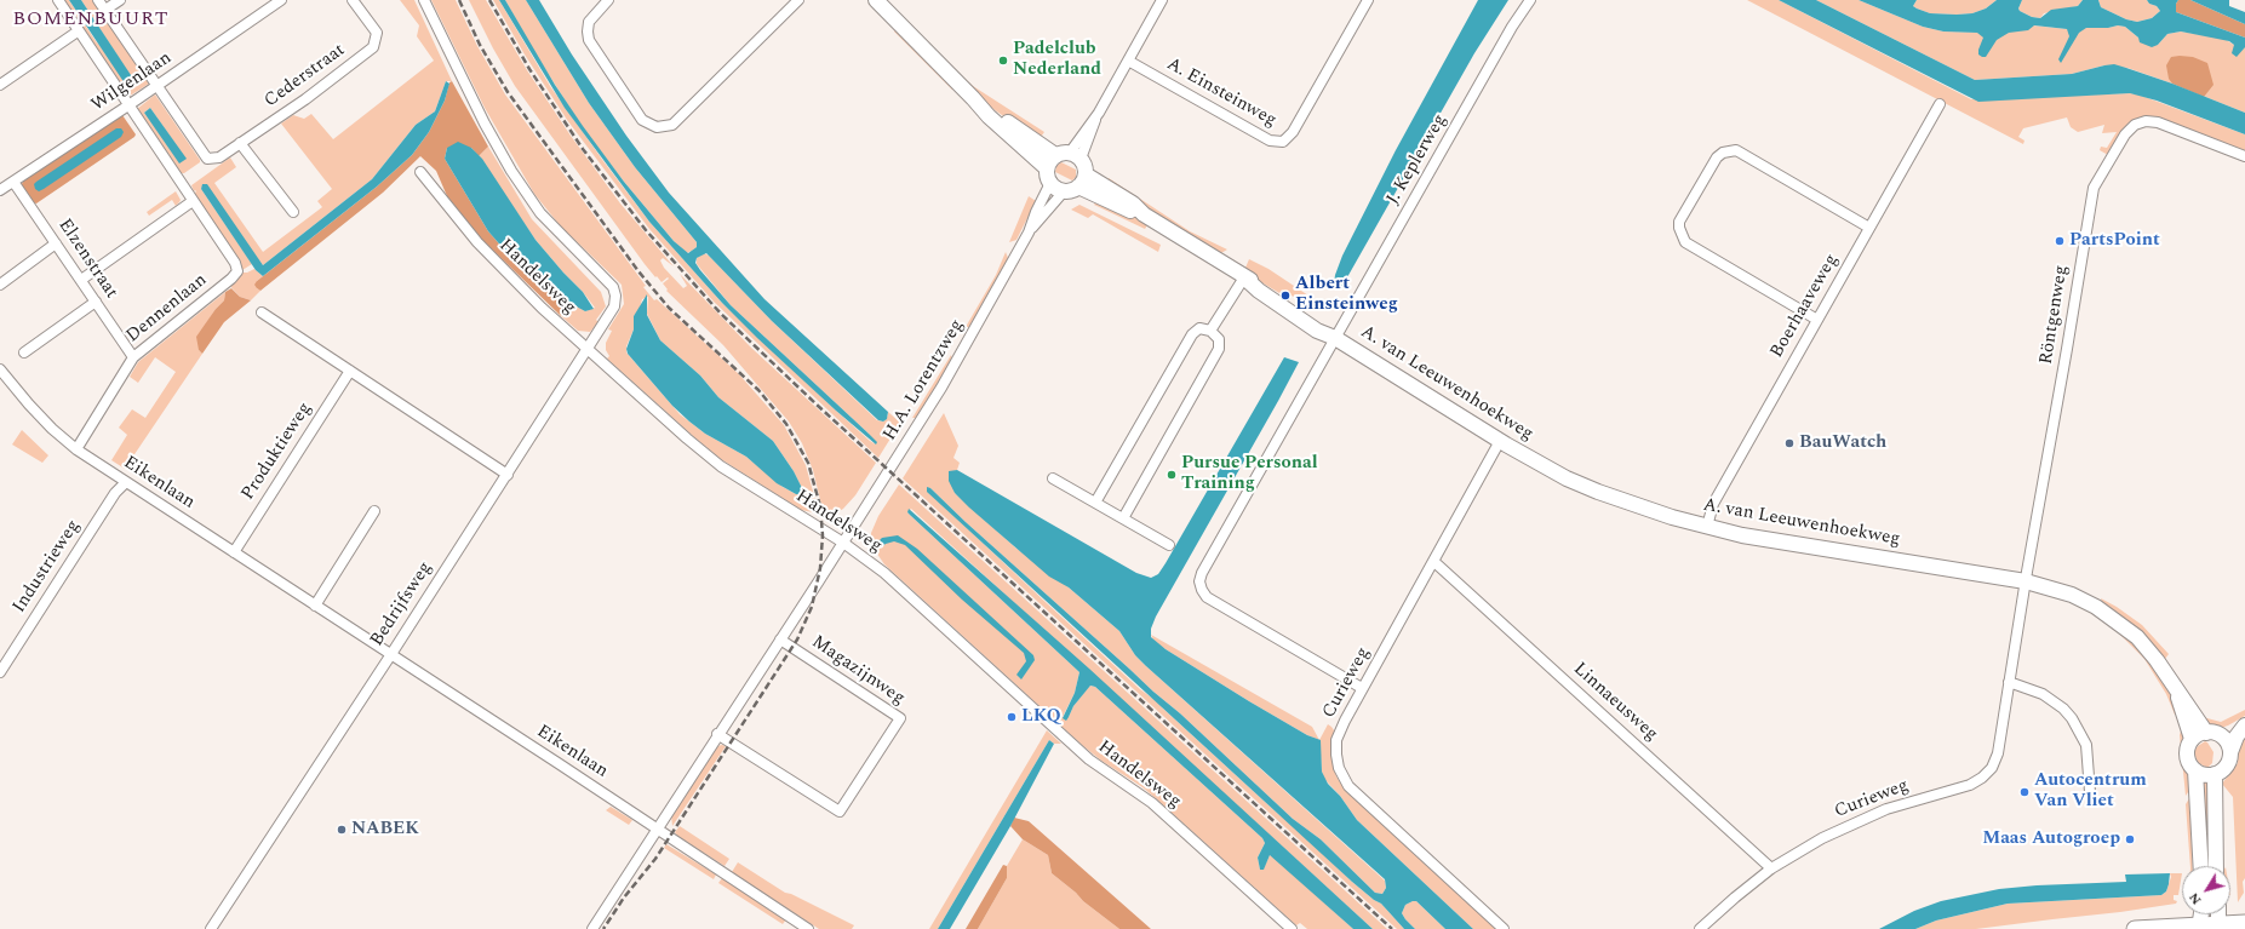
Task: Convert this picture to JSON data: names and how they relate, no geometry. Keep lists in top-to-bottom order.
{
  "streets": {
    "street": [
      "Cederstraat",
      "Wilgenlaan",
      "A. Einsteinweg",
      "J. Keplerweg",
      "Elzenstraat",
      "Handelsweg",
      "Boerhaaveweg",
      "Dennenlaan",
      "Röntgenweg",
      "H.A. Lorentzweg",
      "A. van Leeuwenhoekweg",
      "Produktieweg",
      "Eikenlaan",
      "Industrieweg",
      "Bedrijfsweg",
      "Magazijnweg",
      "Curieweg",
      "Linnaeusweg"
    ]
  },
  "crossings": [
    ["Cederstraat", "Wilgenlaan"],
    ["Wilgenlaan", "Elzenstraat"],
    ["J. Keplerweg", "A. van Leeuwenhoekweg"],
    ["J. Keplerweg", "Curieweg"],
    ["Elzenstraat", "Dennenlaan"],
    ["Handelsweg", "H.A. Lorentzweg"],
    ["Handelsweg", "Bedrijfsweg"],
    ["Boerhaaveweg", "A. van Leeuwenhoekweg"],
    ["Dennenlaan", "Eikenlaan"],
    ["Röntgenweg", "A. van Leeuwenhoekweg"],
    ["Röntgenweg", "Curieweg"],
    ["H.A. Lorentzweg", "A. van Leeuwenhoekweg"],
    ["A. van Leeuwenhoekweg", "Curieweg"],
    ["Produktieweg", "Eikenlaan"],
    ["Eikenlaan", "Industrieweg"],
    ["Eikenlaan", "Bedrijfsweg"],
    ["Curieweg", "Linnaeusweg"]
  ],
  "districts": ["BOMENBUURT"],
  "places": [
    "Padelclub Nederland",
    "PartsPoint",
    "Albert Einsteinweg",
    "BauWatch",
    "Pursue Personal Training",
    "LKQ",
    "Autocentrum Van Vliet",
    "NABEK",
    "Maas Autogroep"
  ],
  "north": "bottom left"
}
